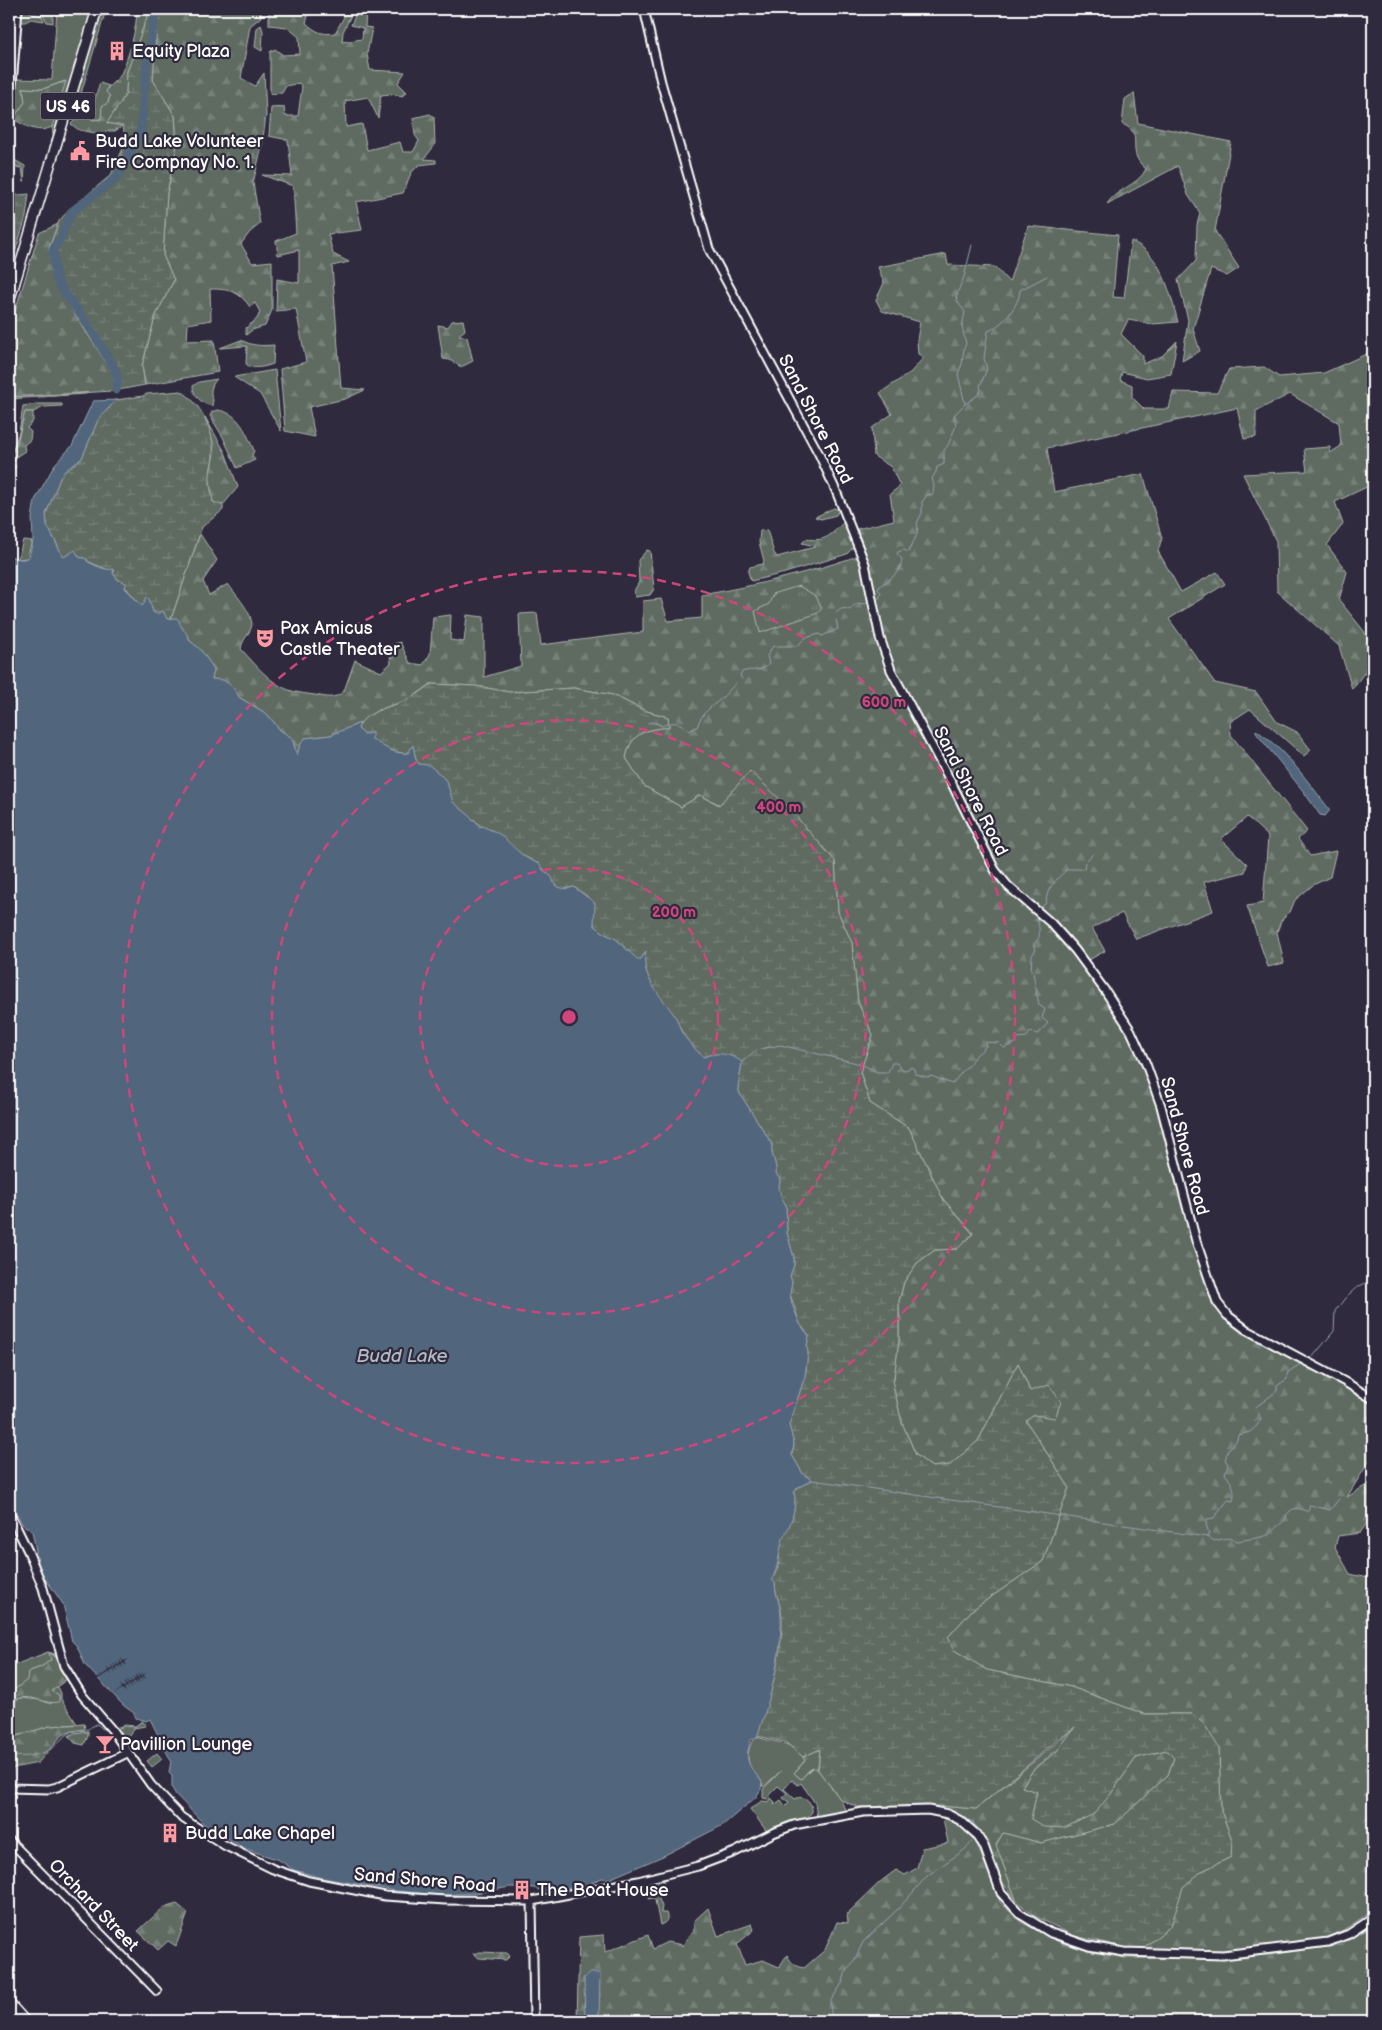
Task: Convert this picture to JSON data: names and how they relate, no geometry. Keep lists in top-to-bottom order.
{
  "streets": {
    "main road": ["US 46"],
    "street": ["Sand Shore Road", "Orchard Street"]
  },
  "water": ["Budd Lake"],
  "places": {
    "building": ["Equity Plaza", "Budd Lake Chapel", "The Boat House"],
    "public building": ["Budd Lake Volunteer Fire Compnay No. 1."],
    "theatre": ["Pax Amicus Castle Theater"],
    "bar": ["Pavillion Lounge"]
  },
  "rings": ["600 m", "400 m", "200 m"]
}
